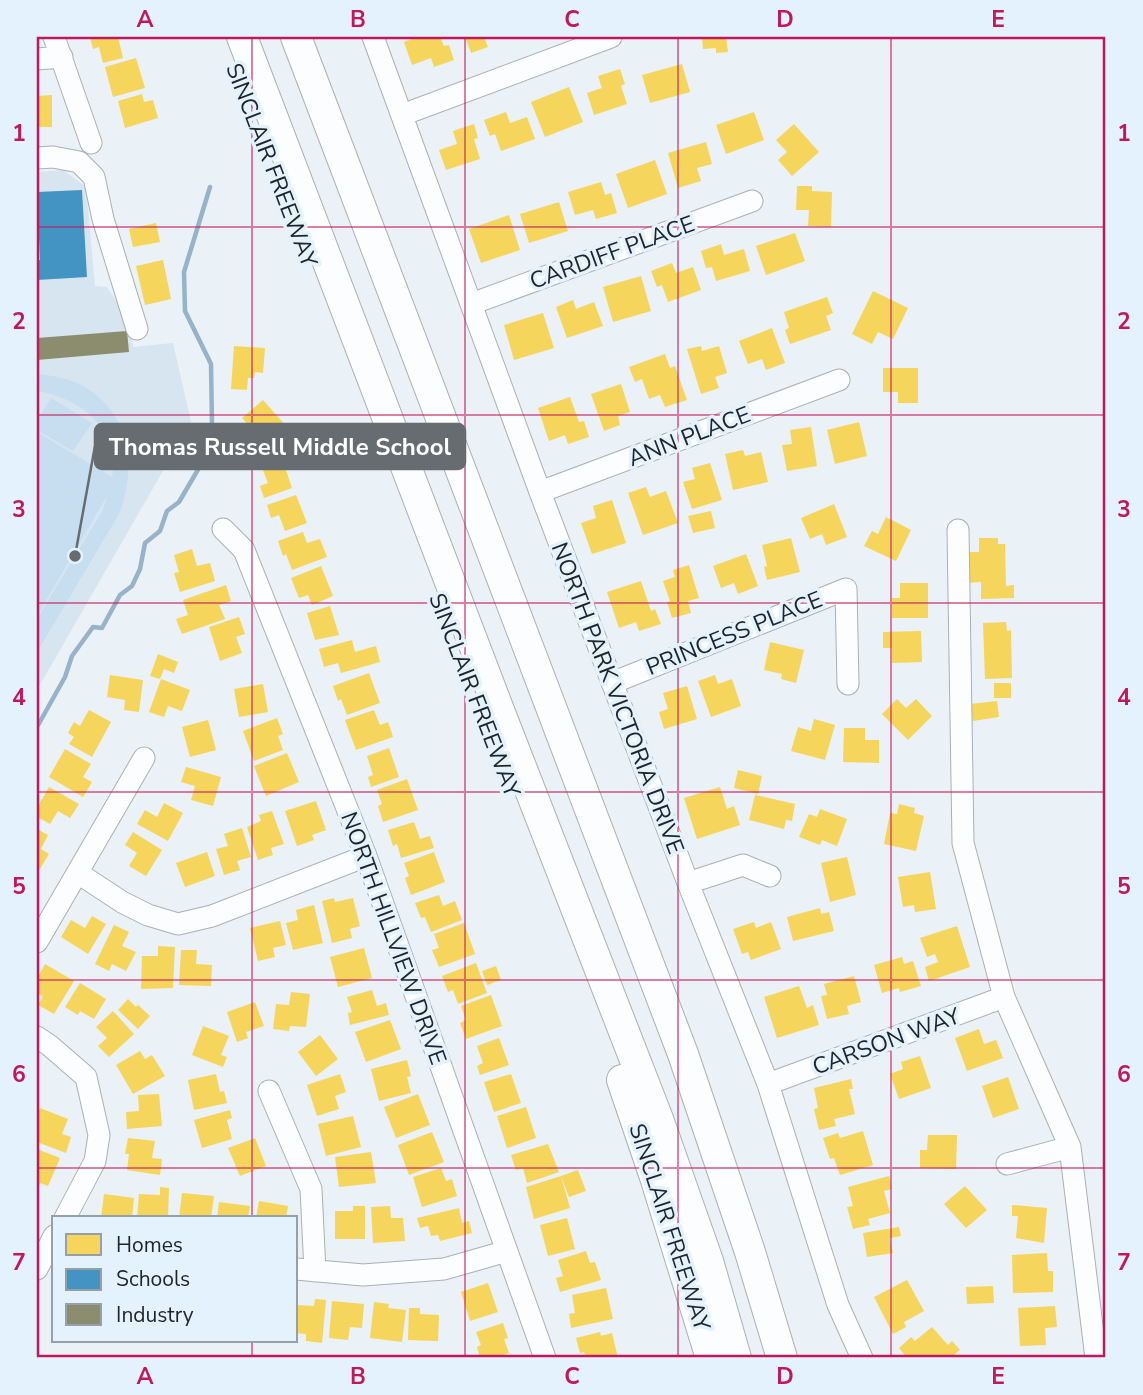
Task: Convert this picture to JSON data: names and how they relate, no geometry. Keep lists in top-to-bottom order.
{
  "streets": {
    "highway": ["SINCLAIR FREEWAY"],
    "street": [
      "CARDIFF PLACE",
      "ANN PLACE",
      "PRINCESS PLACE",
      "NORTH PARK VICTORIA DRIVE",
      "NORTH HILLVIEW DRIVE",
      "CARSON WAY"
    ]
  },
  "crossings": [
    ["CARDIFF PLACE", "NORTH PARK VICTORIA DRIVE"],
    ["ANN PLACE", "NORTH PARK VICTORIA DRIVE"],
    ["PRINCESS PLACE", "NORTH PARK VICTORIA DRIVE"],
    ["NORTH PARK VICTORIA DRIVE", "CARSON WAY"]
  ],
  "places": ["Thomas Russell Middle School"],
  "legend": ["Homes", "Schools", "Industry"],
  "grid": {
    "columns": [
      "A",
      "B",
      "C",
      "D",
      "E"
    ],
    "rows": [
      "1",
      "2",
      "3",
      "4",
      "5",
      "6",
      "7"
    ]
  }
}
